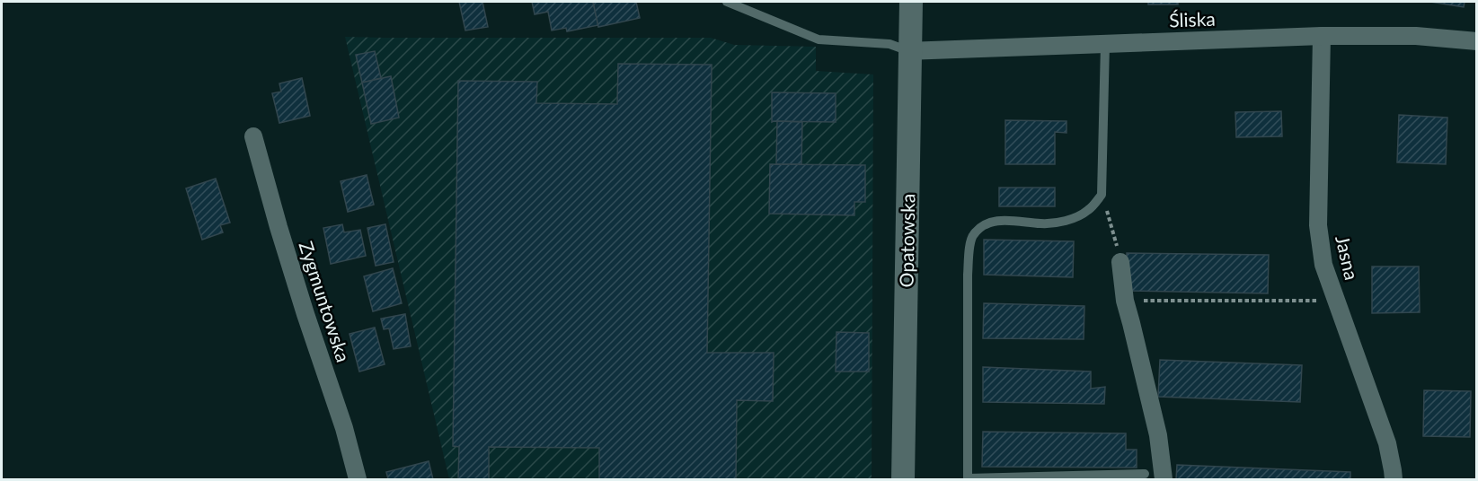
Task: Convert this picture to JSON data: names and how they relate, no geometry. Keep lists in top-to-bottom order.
{
  "streets": {
    "street": [
      "Śliska",
      "Opatowska",
      "Jasna",
      "Zygmuntowska"
    ]
  },
  "crossings": [
    ["Śliska", "Opatowska"],
    ["Śliska", "Jasna"]
  ]
}
